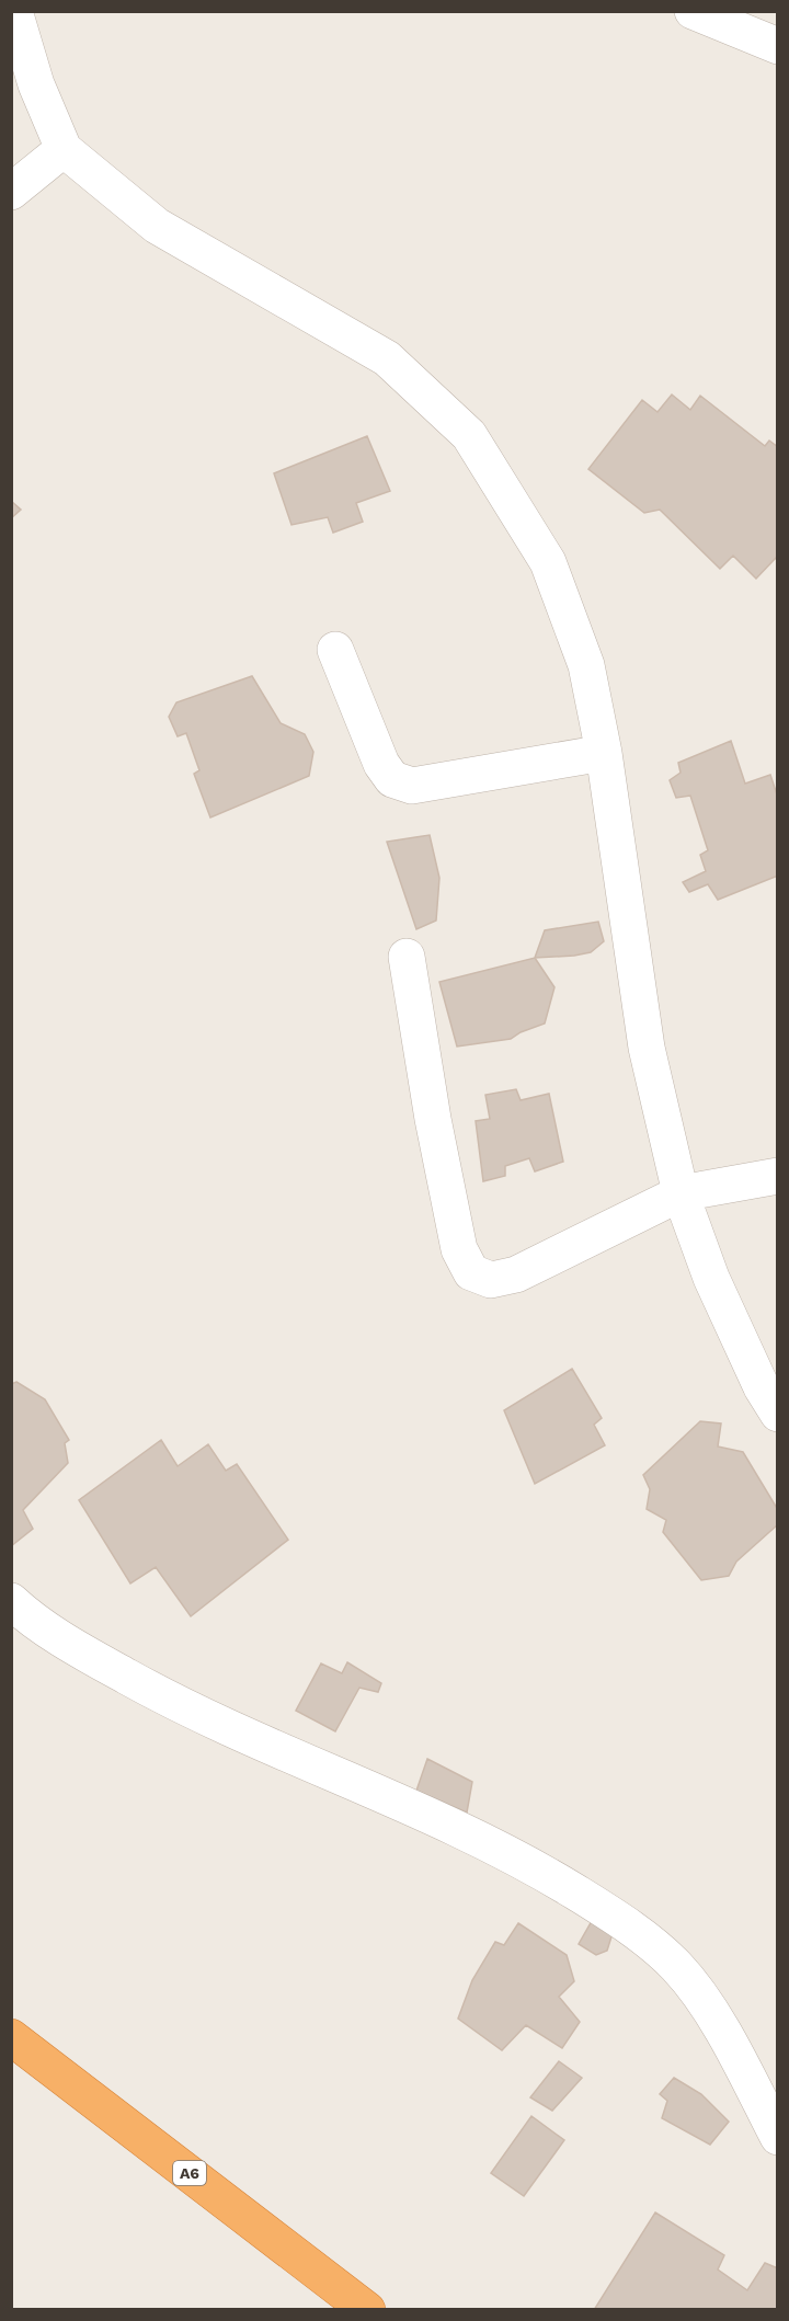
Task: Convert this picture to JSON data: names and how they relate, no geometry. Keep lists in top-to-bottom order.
{
  "streets": {
    "highway": ["A6"]
  }
}
